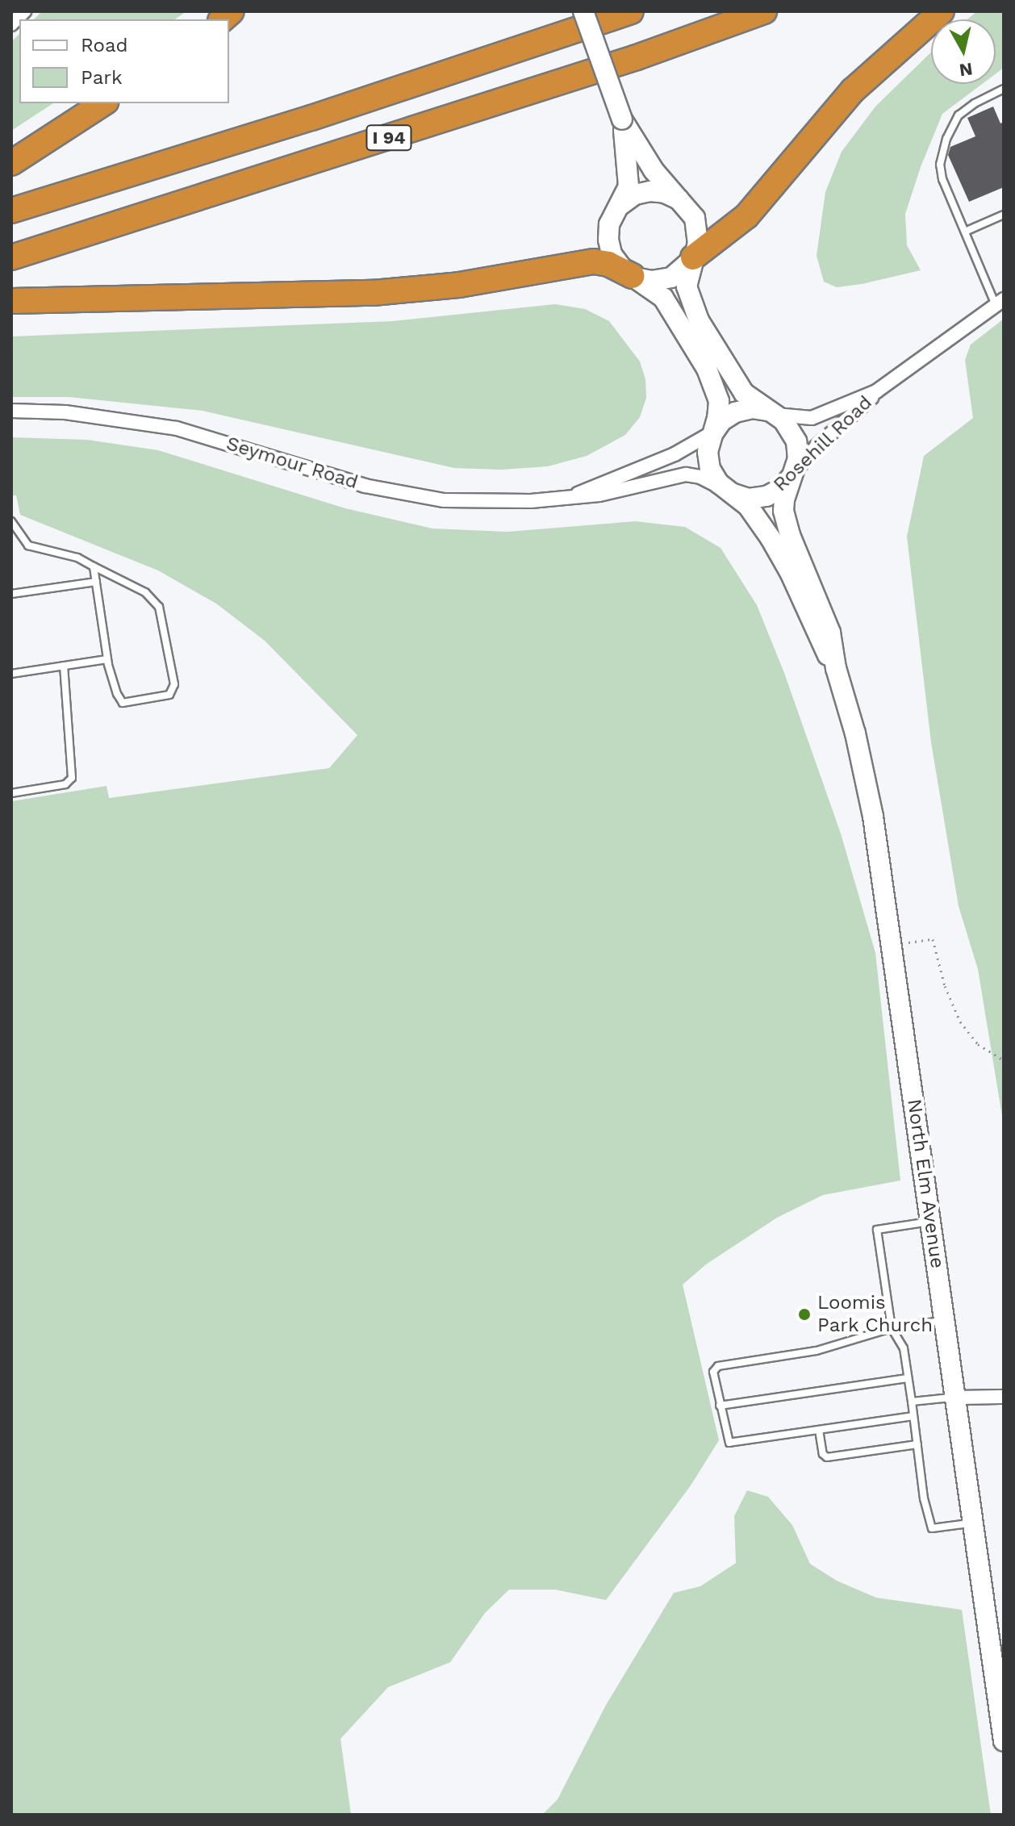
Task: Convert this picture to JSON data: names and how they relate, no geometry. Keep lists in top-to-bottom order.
{
  "streets": {
    "highway": ["I 94"],
    "main road": ["Rosehill Road", "Seymour Road", "North Elm Avenue"]
  },
  "crossings": [
    ["Rosehill Road", "Seymour Road"],
    ["Rosehill Road", "North Elm Avenue"],
    ["Seymour Road", "North Elm Avenue"]
  ],
  "places": ["Loomis Park Church"],
  "legend": ["Road", "Park"],
  "north": "bottom"
}
